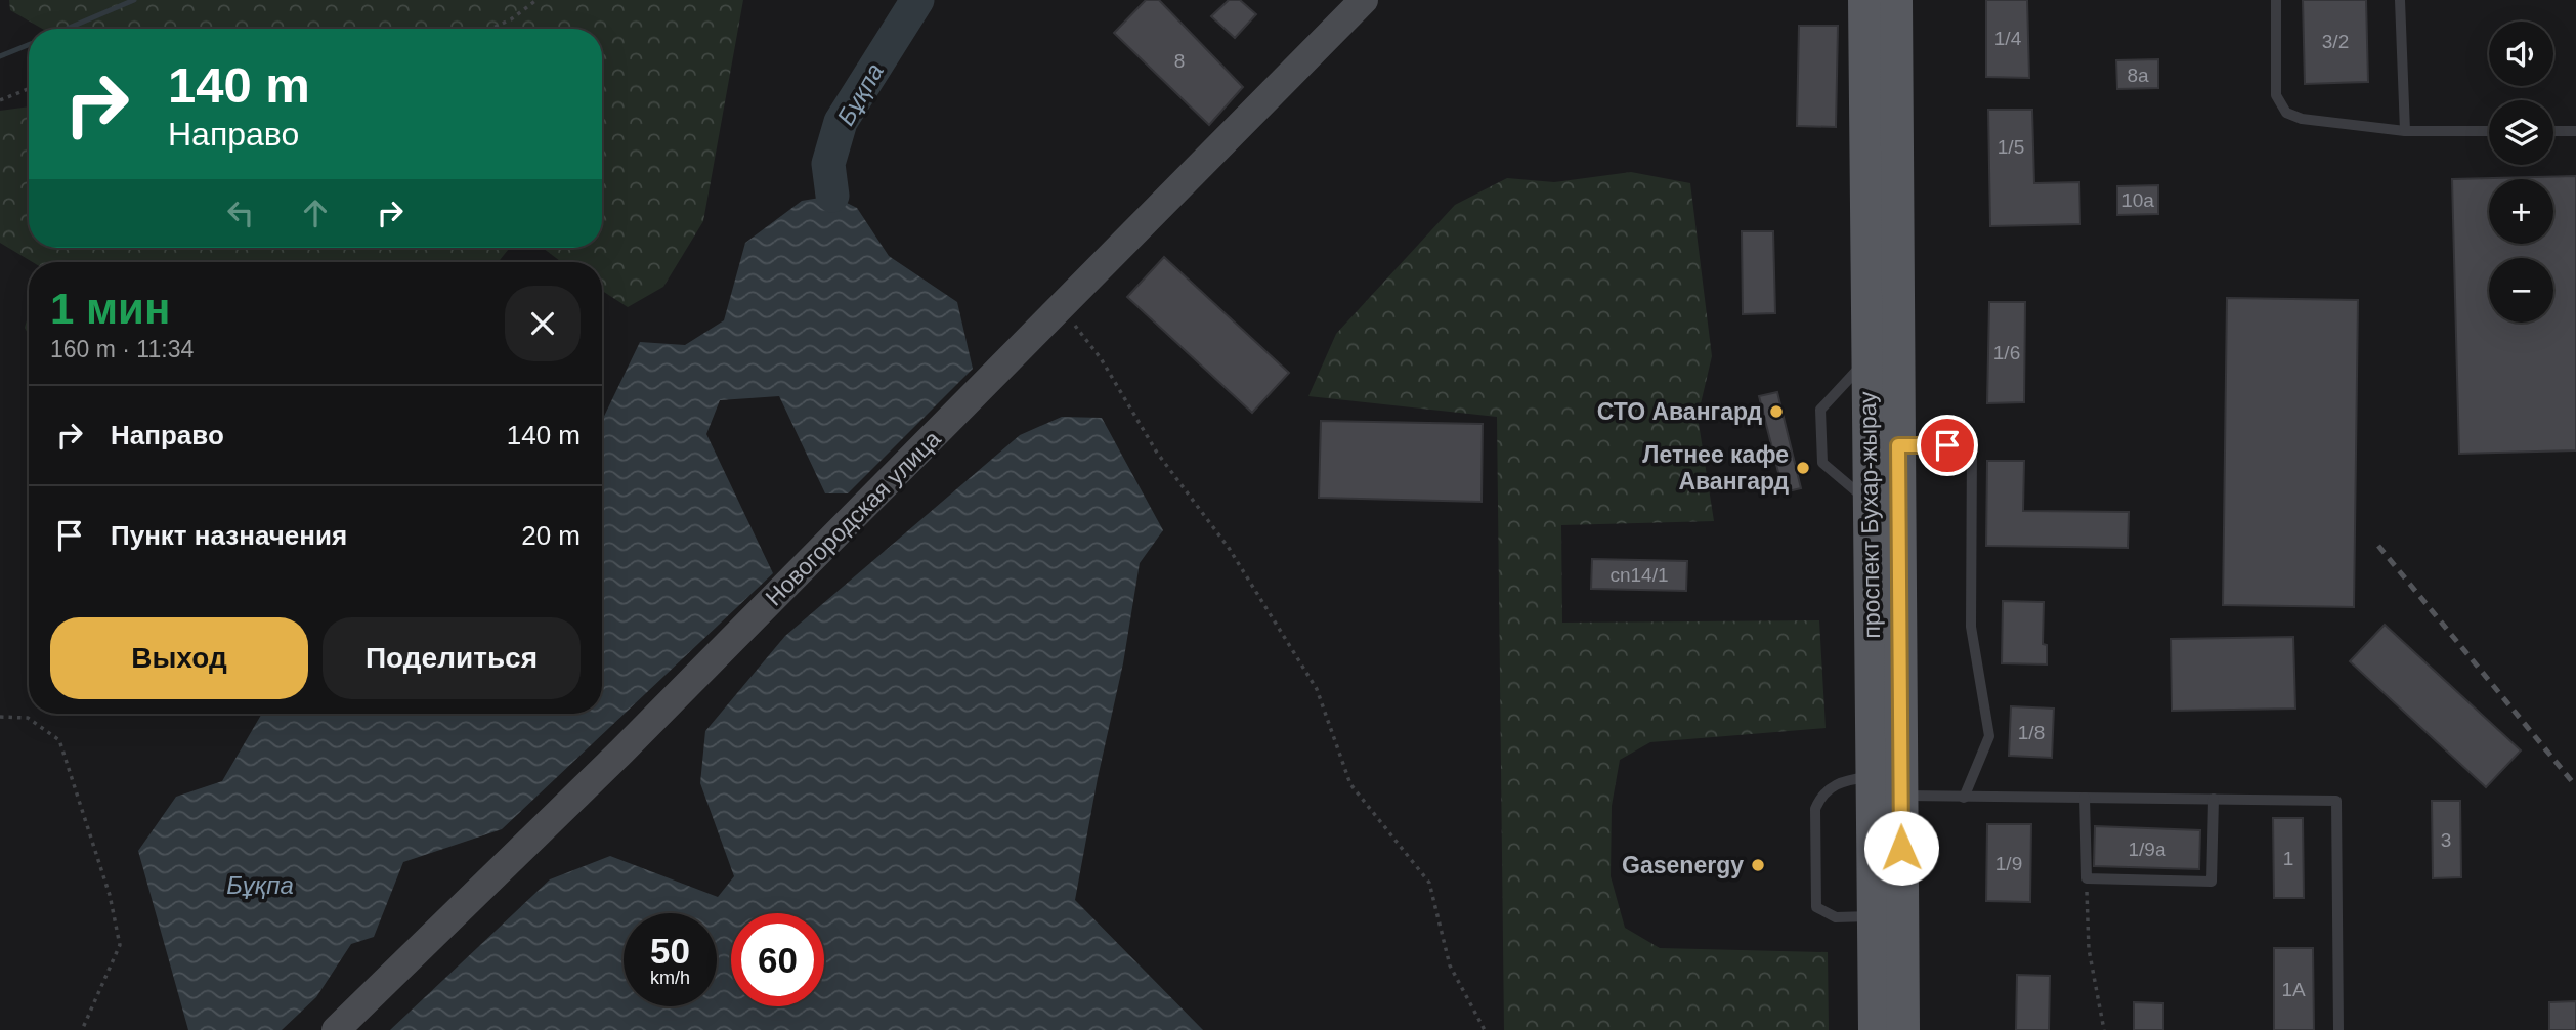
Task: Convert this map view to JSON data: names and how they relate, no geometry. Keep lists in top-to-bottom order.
{
  "streets": {
    "main road": ["проспект Бухар-жырау"],
    "street": ["Новогородская улица"]
  },
  "water": ["Бұқпа"],
  "places": ["СТО Авангард", "Летнее кафе Авангард", "Gasenergy"],
  "house_numbers": [
    "1/4",
    "3/2",
    "8",
    "8а",
    "1/5",
    "10а",
    "1/6",
    "cn14/1",
    "1/8",
    "3",
    "1/9а",
    "1",
    "1/9",
    "1А"
  ],
  "page": {
    "map_buttons": ["+", "−"],
    "turn": ["140 m", "Направо"],
    "heading": ["1 мин", "160 m · 11:34"],
    "list": [
      {
        "name": "Направо",
        "value": "140 m"
      },
      {
        "name": "Пункт назначения",
        "value": "20 m"
      }
    ],
    "buttons": ["Выход", "Поделиться"],
    "speed": "50 km/h",
    "limit": "60"
  }
}
